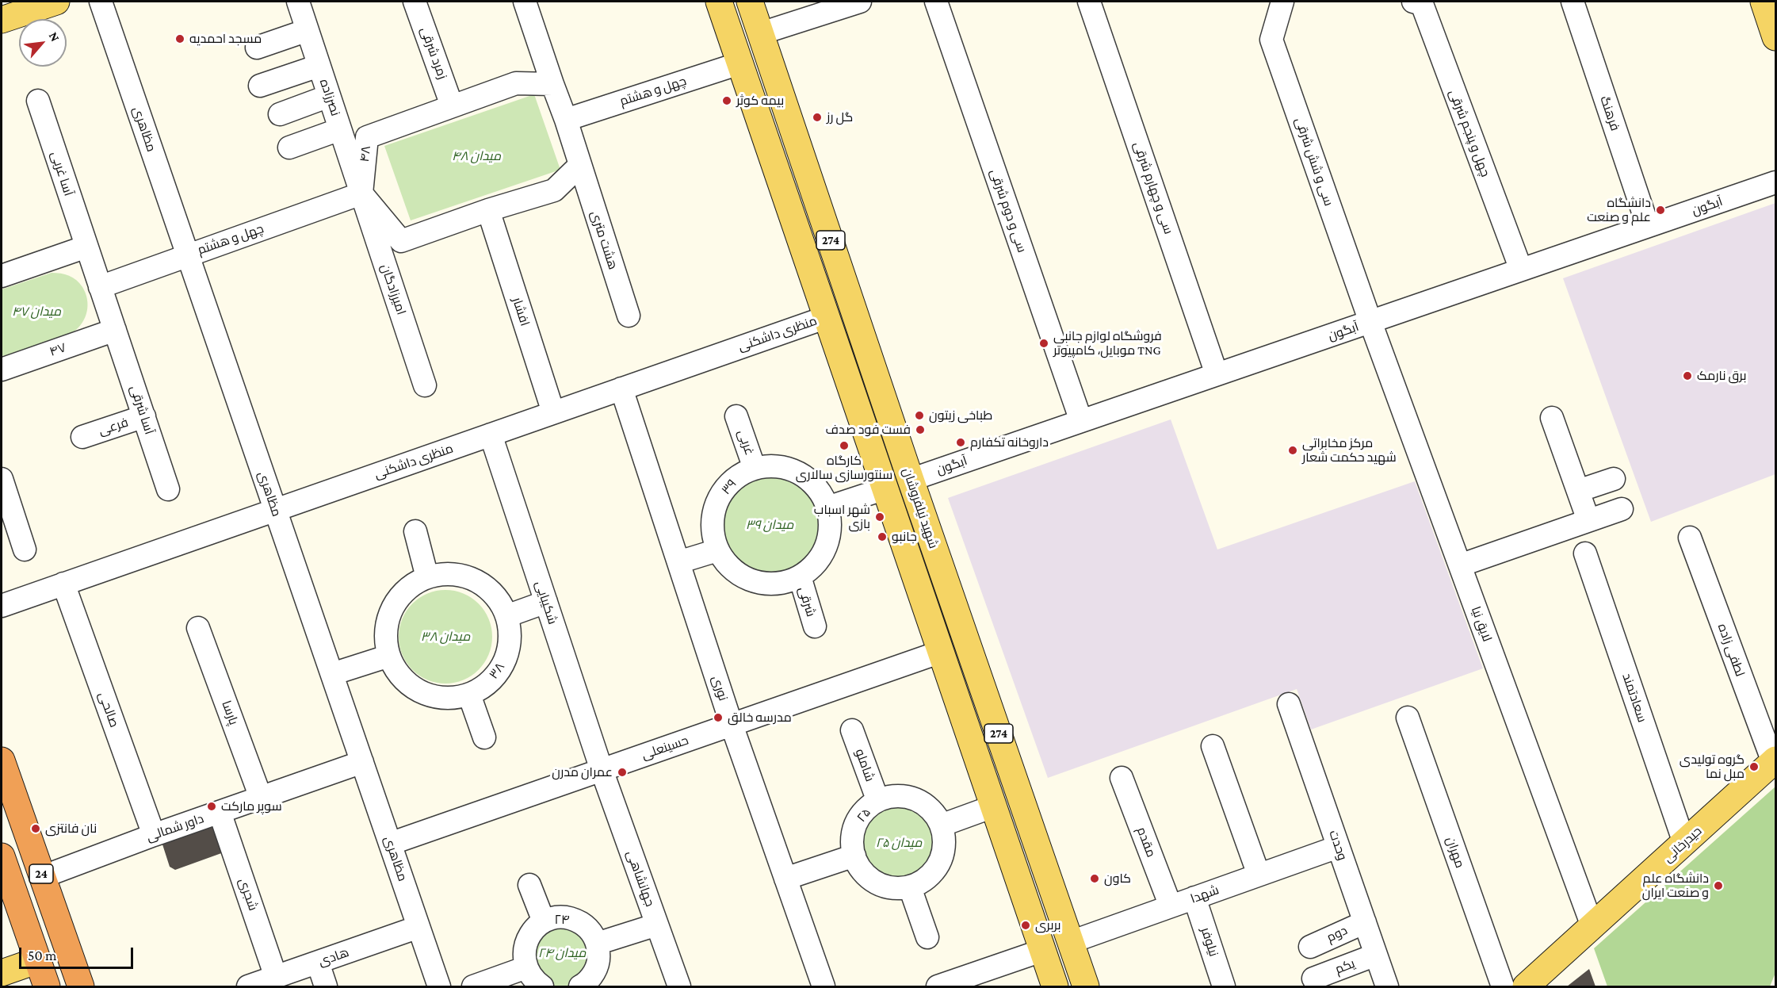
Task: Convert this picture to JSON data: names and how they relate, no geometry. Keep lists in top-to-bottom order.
{
  "streets": {
    "highway": ["24"],
    "main road": ["274", "شهید نیلفروشان", "حیدرخانی"],
    "street": [
      "زمرد شرقی",
      "چهل و هشتم",
      "نصرزاده",
      "فرهنگ",
      "مظاهری",
      "چهل و ‍پنجم شرقی",
      "۴۸",
      "سی و شش شرقی",
      "آسا غربی",
      "سی و چهارم شرقی",
      "آبگون",
      "سی و دوم شرقی",
      "هشت متری",
      "امیرزادگان",
      "افشار",
      "منظری داشکنی",
      "۴۷",
      "آسا شرقی",
      "فرعی",
      "غربی",
      "۳۹",
      "شرقی",
      "شکیبایی",
      "لایق نیا",
      "لطفی زاده",
      "۳۸",
      "نوری",
      "سعادتمند",
      "صالحی",
      "پارسا",
      "حسینعلی",
      "شاملو",
      "۲۵",
      "داور شمالی",
      "مقدم",
      "وحدت",
      "مهران",
      "جهانشاهی",
      "شجری",
      "شهدا",
      "۲۴",
      "دوم",
      "نیلوفر",
      "هادی",
      "یکم"
    ]
  },
  "crossings": [
    ["زمرد شرقی", "۴۸"],
    ["چهل و هشتم", "نصرزاده"],
    ["چهل و هشتم", "مظاهری"],
    ["چهل و هشتم", "۴۸"],
    ["چهل و هشتم", "آسا غربی"],
    ["چهل و هشتم", "امیرزادگان"],
    ["چهل و هشتم", "آسا شرقی"],
    ["چهل و هشتم", "شهید نیلفروشان"],
    ["نصرزاده", "۴۸"],
    ["نصرزاده", "امیرزادگان"],
    ["فرهنگ", "آبگون"],
    ["مظاهری", "منظری داشکنی"],
    ["مظاهری", "حسینعلی"],
    ["مظاهری", "داور شمالی"],
    ["مظاهری", "هادی"],
    ["چهل و ‍پنجم شرقی", "آبگون"],
    ["۴۸", "امیرزادگان"],
    ["سی و شش شرقی", "آبگون"],
    ["سی و شش شرقی", "لایق نیا"],
    ["آسا غربی", "آسا شرقی"],
    ["سی و چهارم شرقی", "آبگون"],
    ["آبگون", "سی و دوم شرقی"],
    ["آبگون", "شهید نیلفروشان"],
    ["آبگون", "لایق نیا"],
    ["274", "شهید نیلفروشان"],
    ["274", "حسینعلی"],
    ["افشار", "منظری داشکنی"],
    ["منظری داشکنی", "شهید نیلفروشان"],
    ["منظری داشکنی", "شکیبایی"],
    ["منظری داشکنی", "نوری"],
    ["منظری داشکنی", "صالحی"],
    ["۴۷", "آسا شرقی"],
    ["آسا شرقی", "فرعی"],
    ["غربی", "۳۹"],
    ["غربی", "شرقی"],
    ["۳۹", "شرقی"],
    ["شهید نیلفروشان", "شهدا"],
    ["شکیبایی", "حسینعلی"],
    ["شکیبایی", "جهانشاهی"],
    ["لایق نیا", "حیدرخانی"],
    ["لطفی زاده", "حیدرخانی"],
    ["نوری", "حسینعلی"],
    ["سعادتمند", "حیدرخانی"],
    ["صالحی", "داور شمالی"],
    ["پارسا", "داور شمالی"],
    ["حسینعلی", "جهانشاهی"],
    ["شاملو", "۲۵"],
    ["داور شمالی", "24"],
    ["داور شمالی", "شجری"],
    ["مقدم", "شهدا"],
    ["وحدت", "شهدا"],
    ["وحدت", "دوم"],
    ["وحدت", "یکم"],
    ["شجری", "هادی"],
    ["شهدا", "نیلوفر"]
  ],
  "parks": [
    "میدان ۴۸",
    "میدان ۴۷",
    "میدان ۳۹",
    "میدان ۳۸",
    "میدان ۲۵",
    "میدان ۲۴"
  ],
  "places": [
    "مسجد احمدیه",
    "بیمه کوثر",
    "گل رز",
    "دانشگاه علم و صنعت",
    "فروشگاه لوازم جانبی موبایل، کامپيوتر TNG",
    "برق نارمک",
    "طباخی زیتون",
    "فست فود صدف",
    "داروخانه تکفارم",
    "کارگاه سنتورسازی سالاری",
    "مرکز مخابراتی شهید حکمت شعار",
    "شهر اسباب بازی",
    "جانبو",
    "مدرسه خالق",
    "گروه تولیدی مبل نما",
    "عمران مدرن",
    "سوپر مارکت",
    "نان فانتزی",
    "کاون",
    "دانشگاه علم و صنعت ایران",
    "بربری"
  ],
  "scale_bar": "50 m",
  "north": "top right"
}
